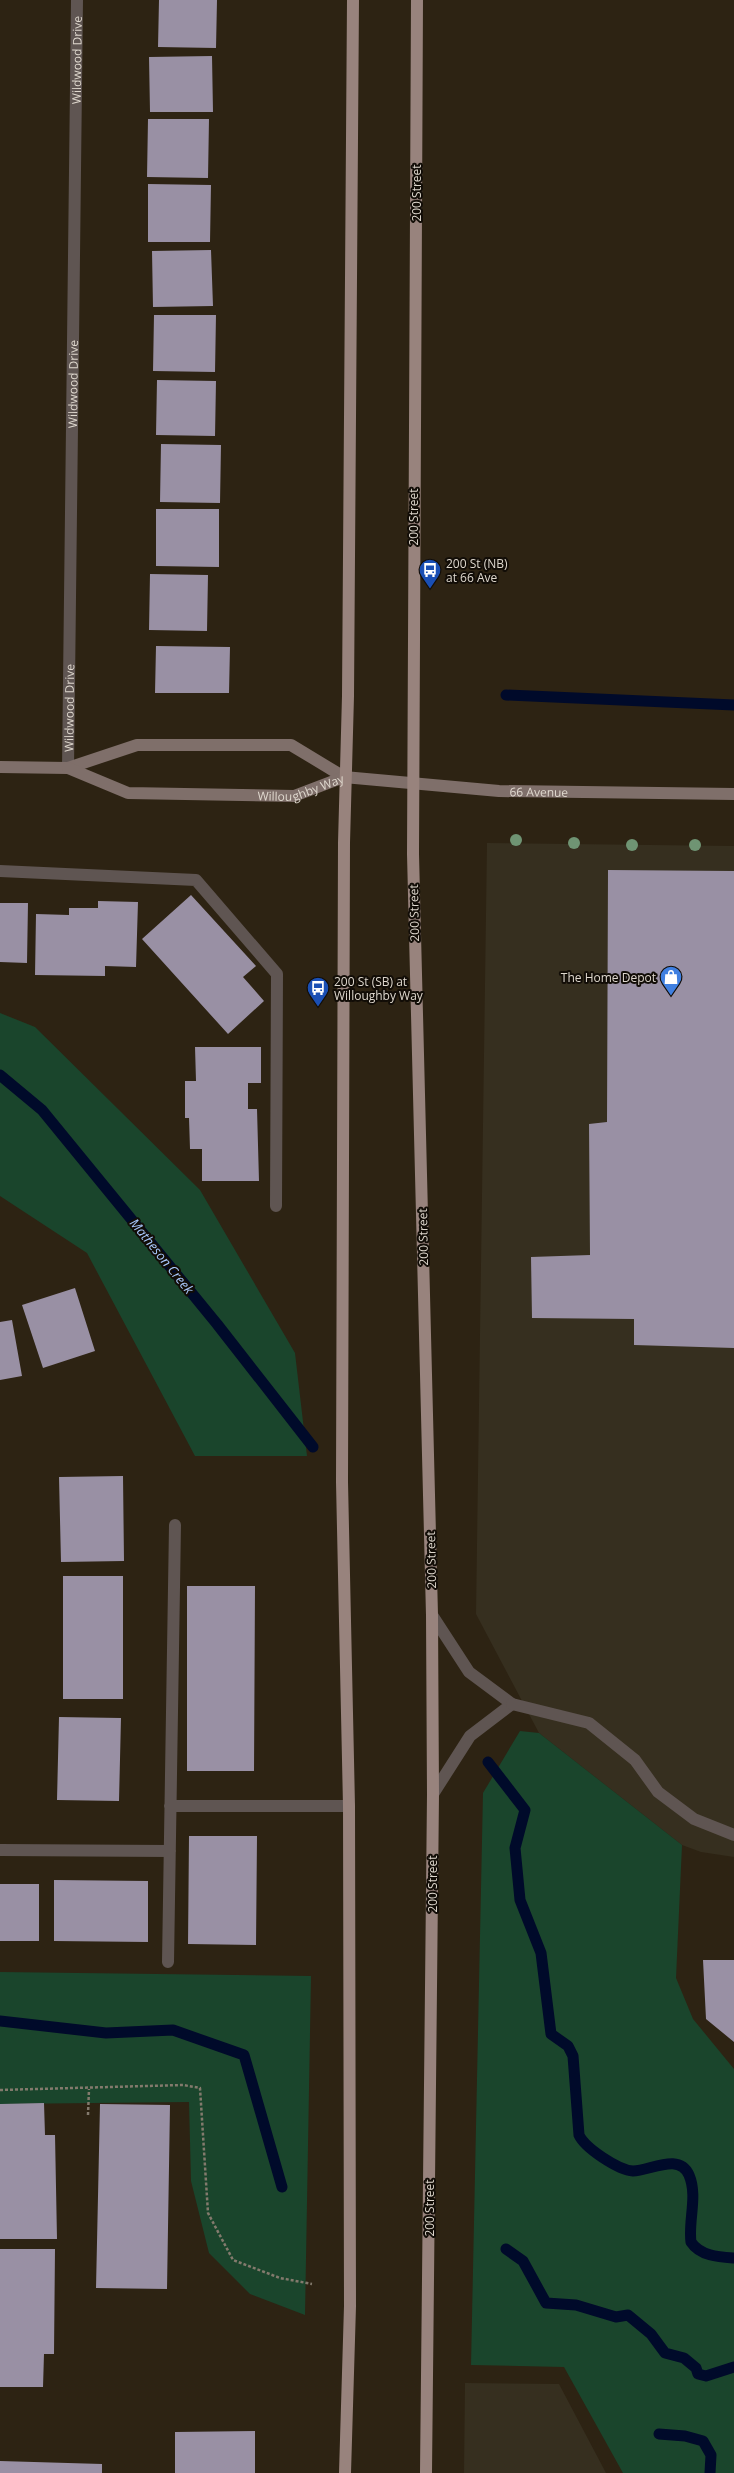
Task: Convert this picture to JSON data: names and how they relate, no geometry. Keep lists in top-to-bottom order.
{
  "streets": {
    "main road": ["200 Street"],
    "street": ["Wildwood Drive", "Willoughby Way", "66 Avenue"]
  },
  "crossings": [
    ["Wildwood Drive", "Willoughby Way"],
    ["200 Street", "66 Avenue"],
    ["Willoughby Way", "66 Avenue"]
  ],
  "water": ["Matheson Creek"],
  "places": {
    "bus stop": ["200 St (NB) at 66 Ave", "200 St (SB) at Willoughby Way"],
    "shop": ["The Home Depot"]
  }
}
